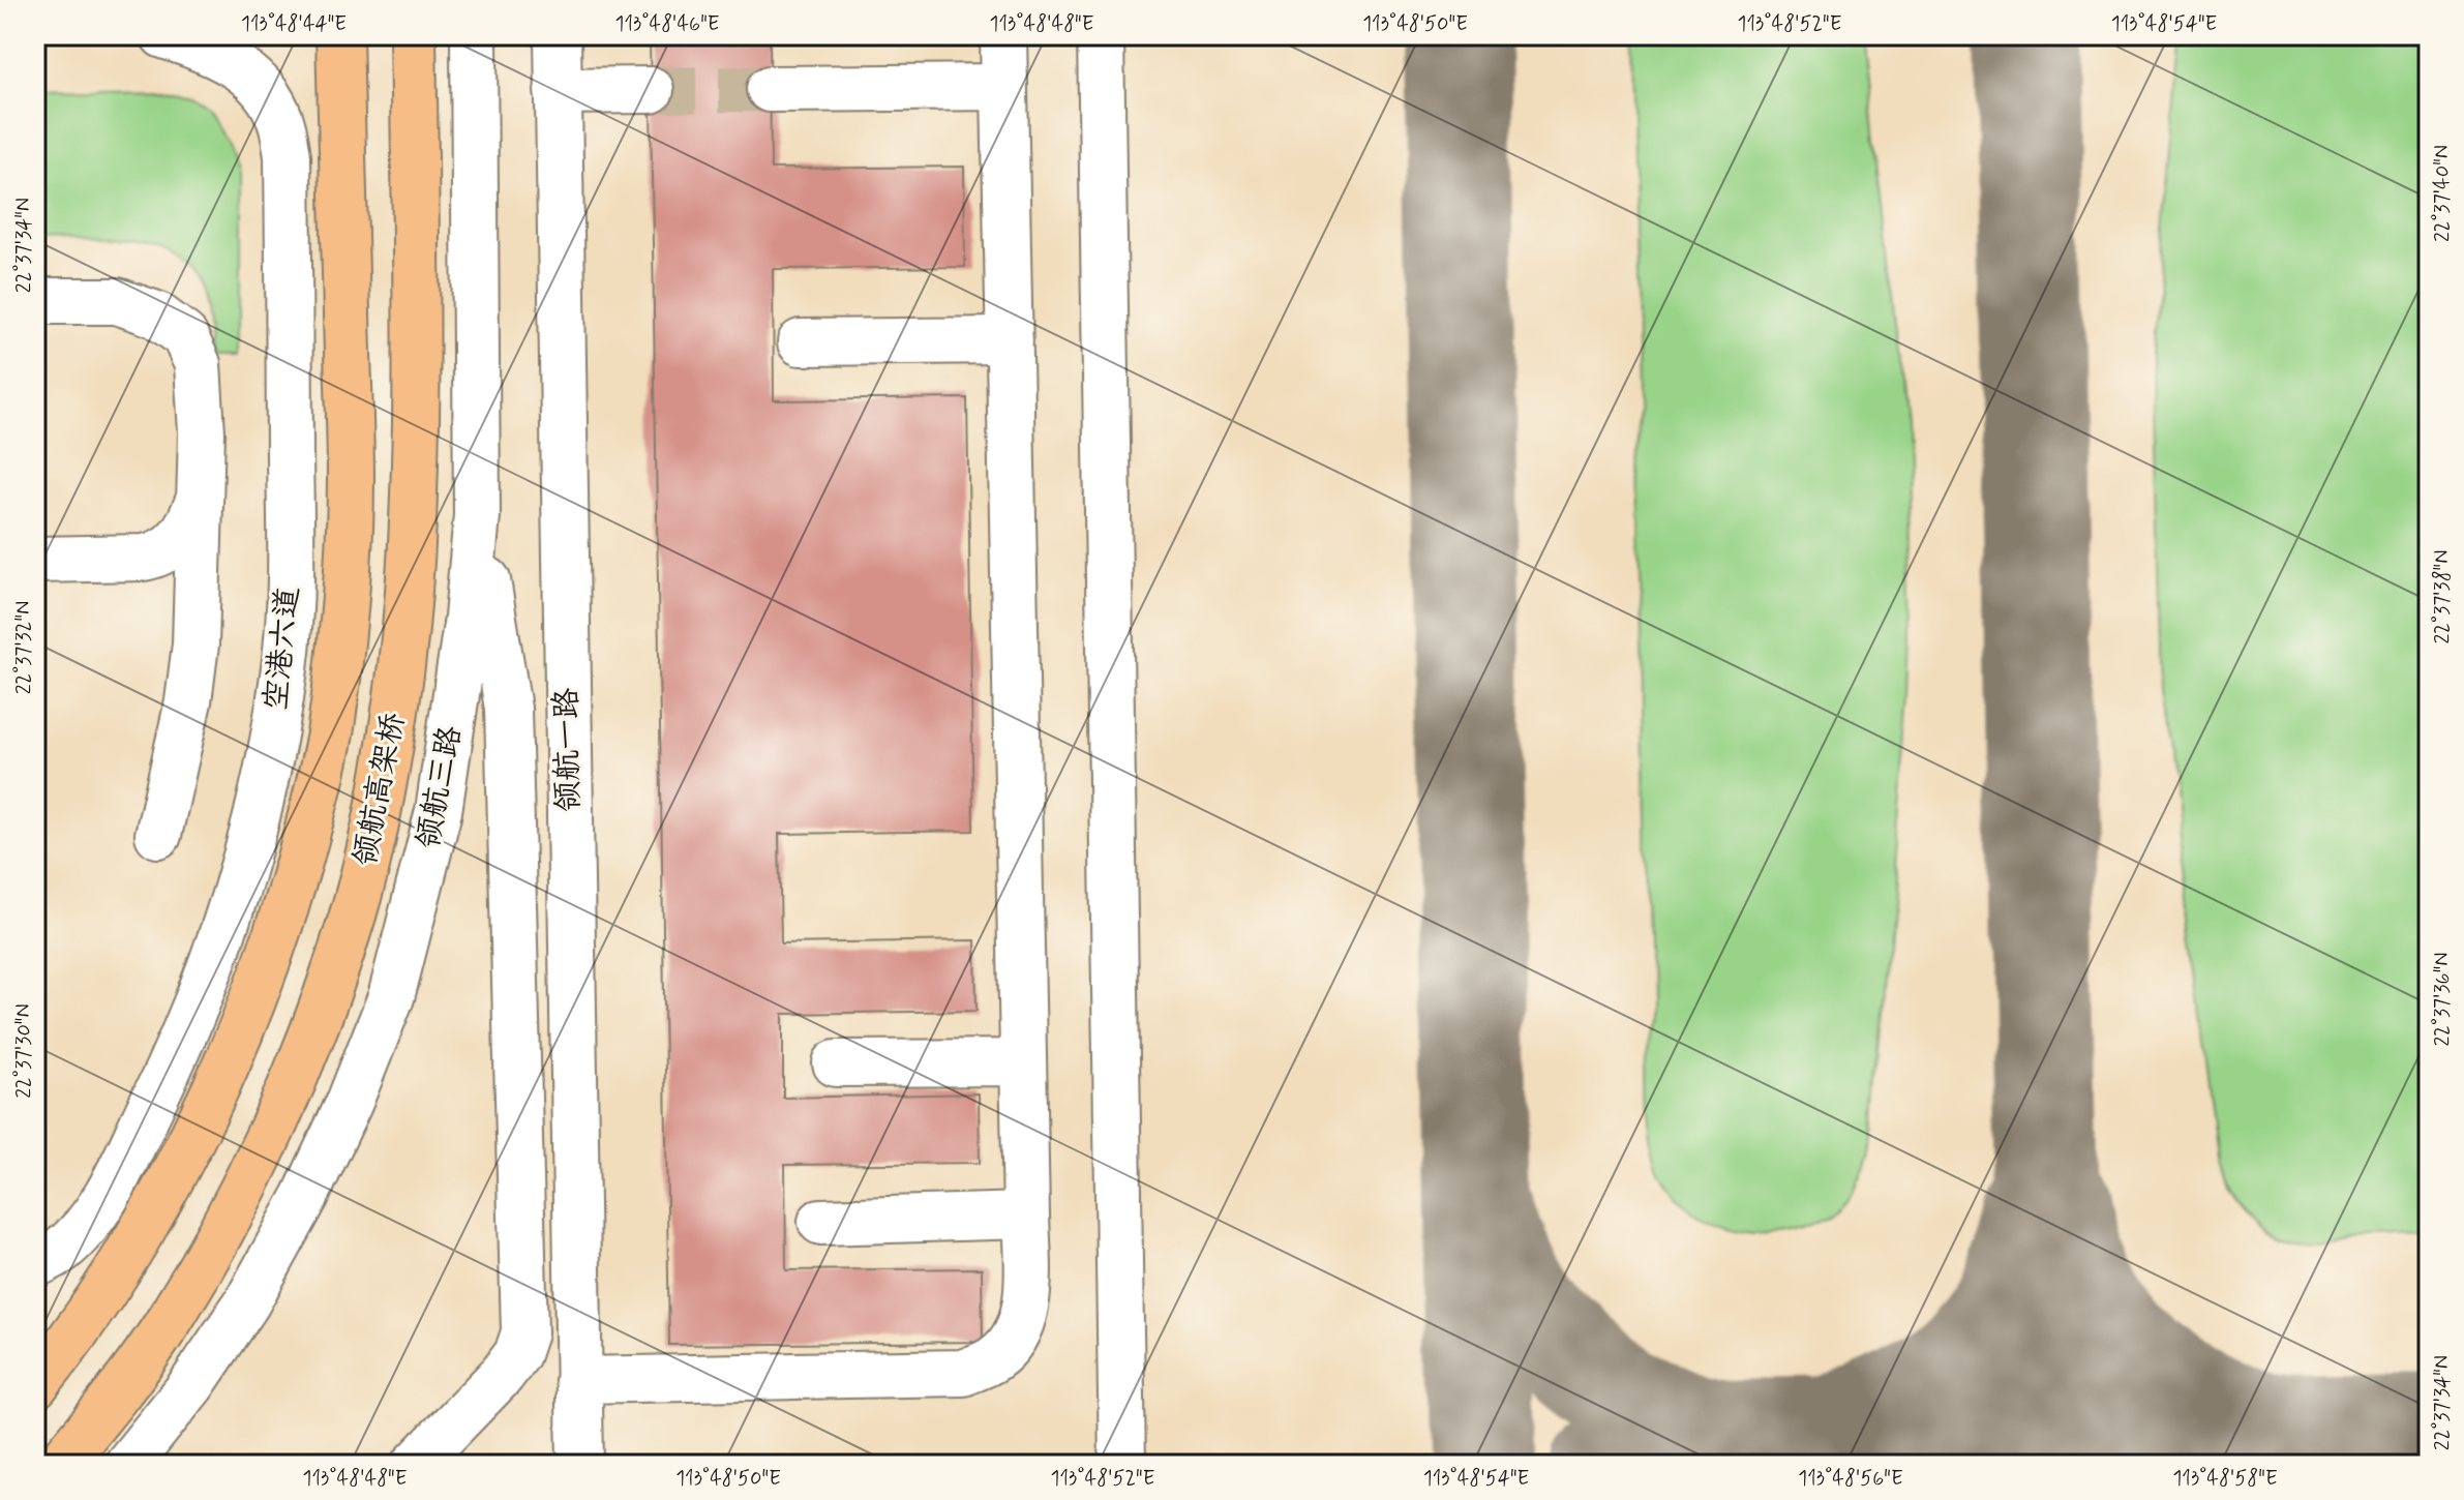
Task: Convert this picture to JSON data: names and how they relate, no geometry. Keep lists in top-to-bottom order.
{
  "streets": {
    "main road": ["领航高架桥"],
    "street": ["空港六道", "领航一路", "领航三路"]
  },
  "coordinates": [
    "113°48'44\"E",
    "113°48'46\"E",
    "113°48'48\"E",
    "113°48'50\"E",
    "113°48'52\"E",
    "113°48'54\"E",
    "22°37'40\"N",
    "22°37'34\"N",
    "22°37'38\"N",
    "22°37'32\"N",
    "22°37'36\"N",
    "22°37'30\"N",
    "113°48'56\"E",
    "113°48'58\"E"
  ]
}
